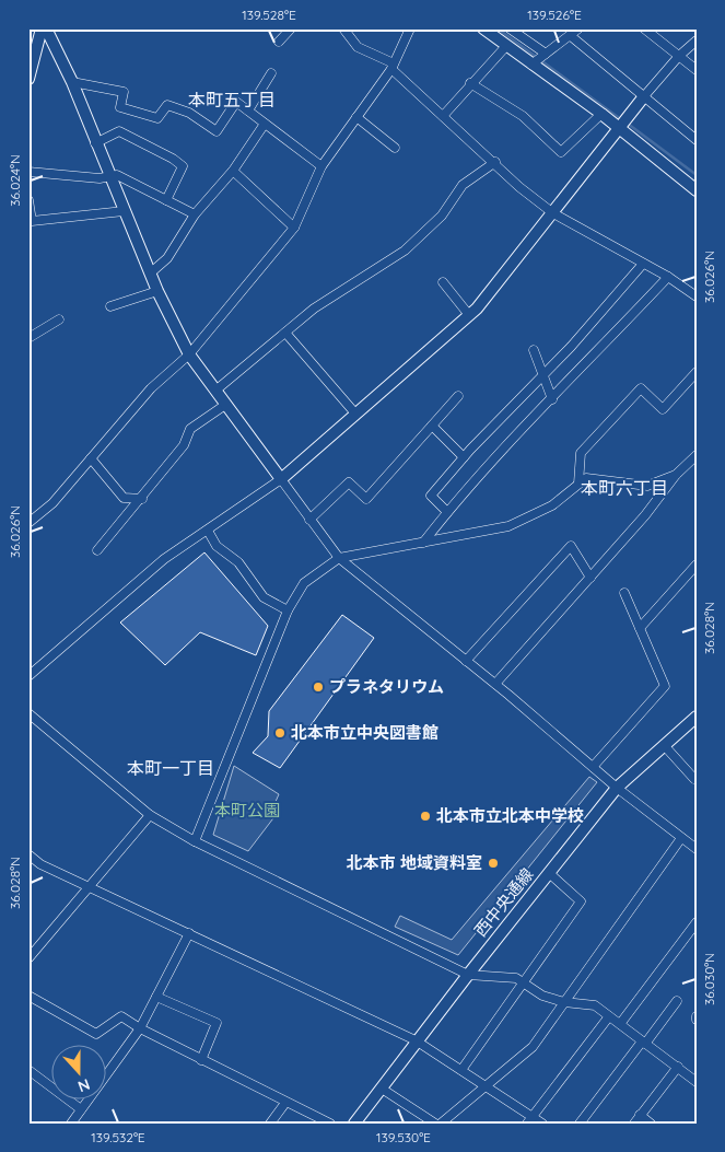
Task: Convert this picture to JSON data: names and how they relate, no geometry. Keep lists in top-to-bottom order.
{
  "streets": {
    "street": ["西中央通線"]
  },
  "districts": ["本町五丁目", "本町六丁目", "本町一丁目"],
  "parks": ["本町公園"],
  "places": [
    "プラネタリウム",
    "北本市立中央図書館",
    "北本市立北本中学校",
    "北本市 地域資料室"
  ],
  "north": "bottom",
  "coordinates": [
    "139.528°E",
    "139.526°E",
    "36.024°N",
    "36.026°N",
    "36.028°N",
    "36.030°N",
    "139.532°E",
    "139.530°E"
  ]
}
